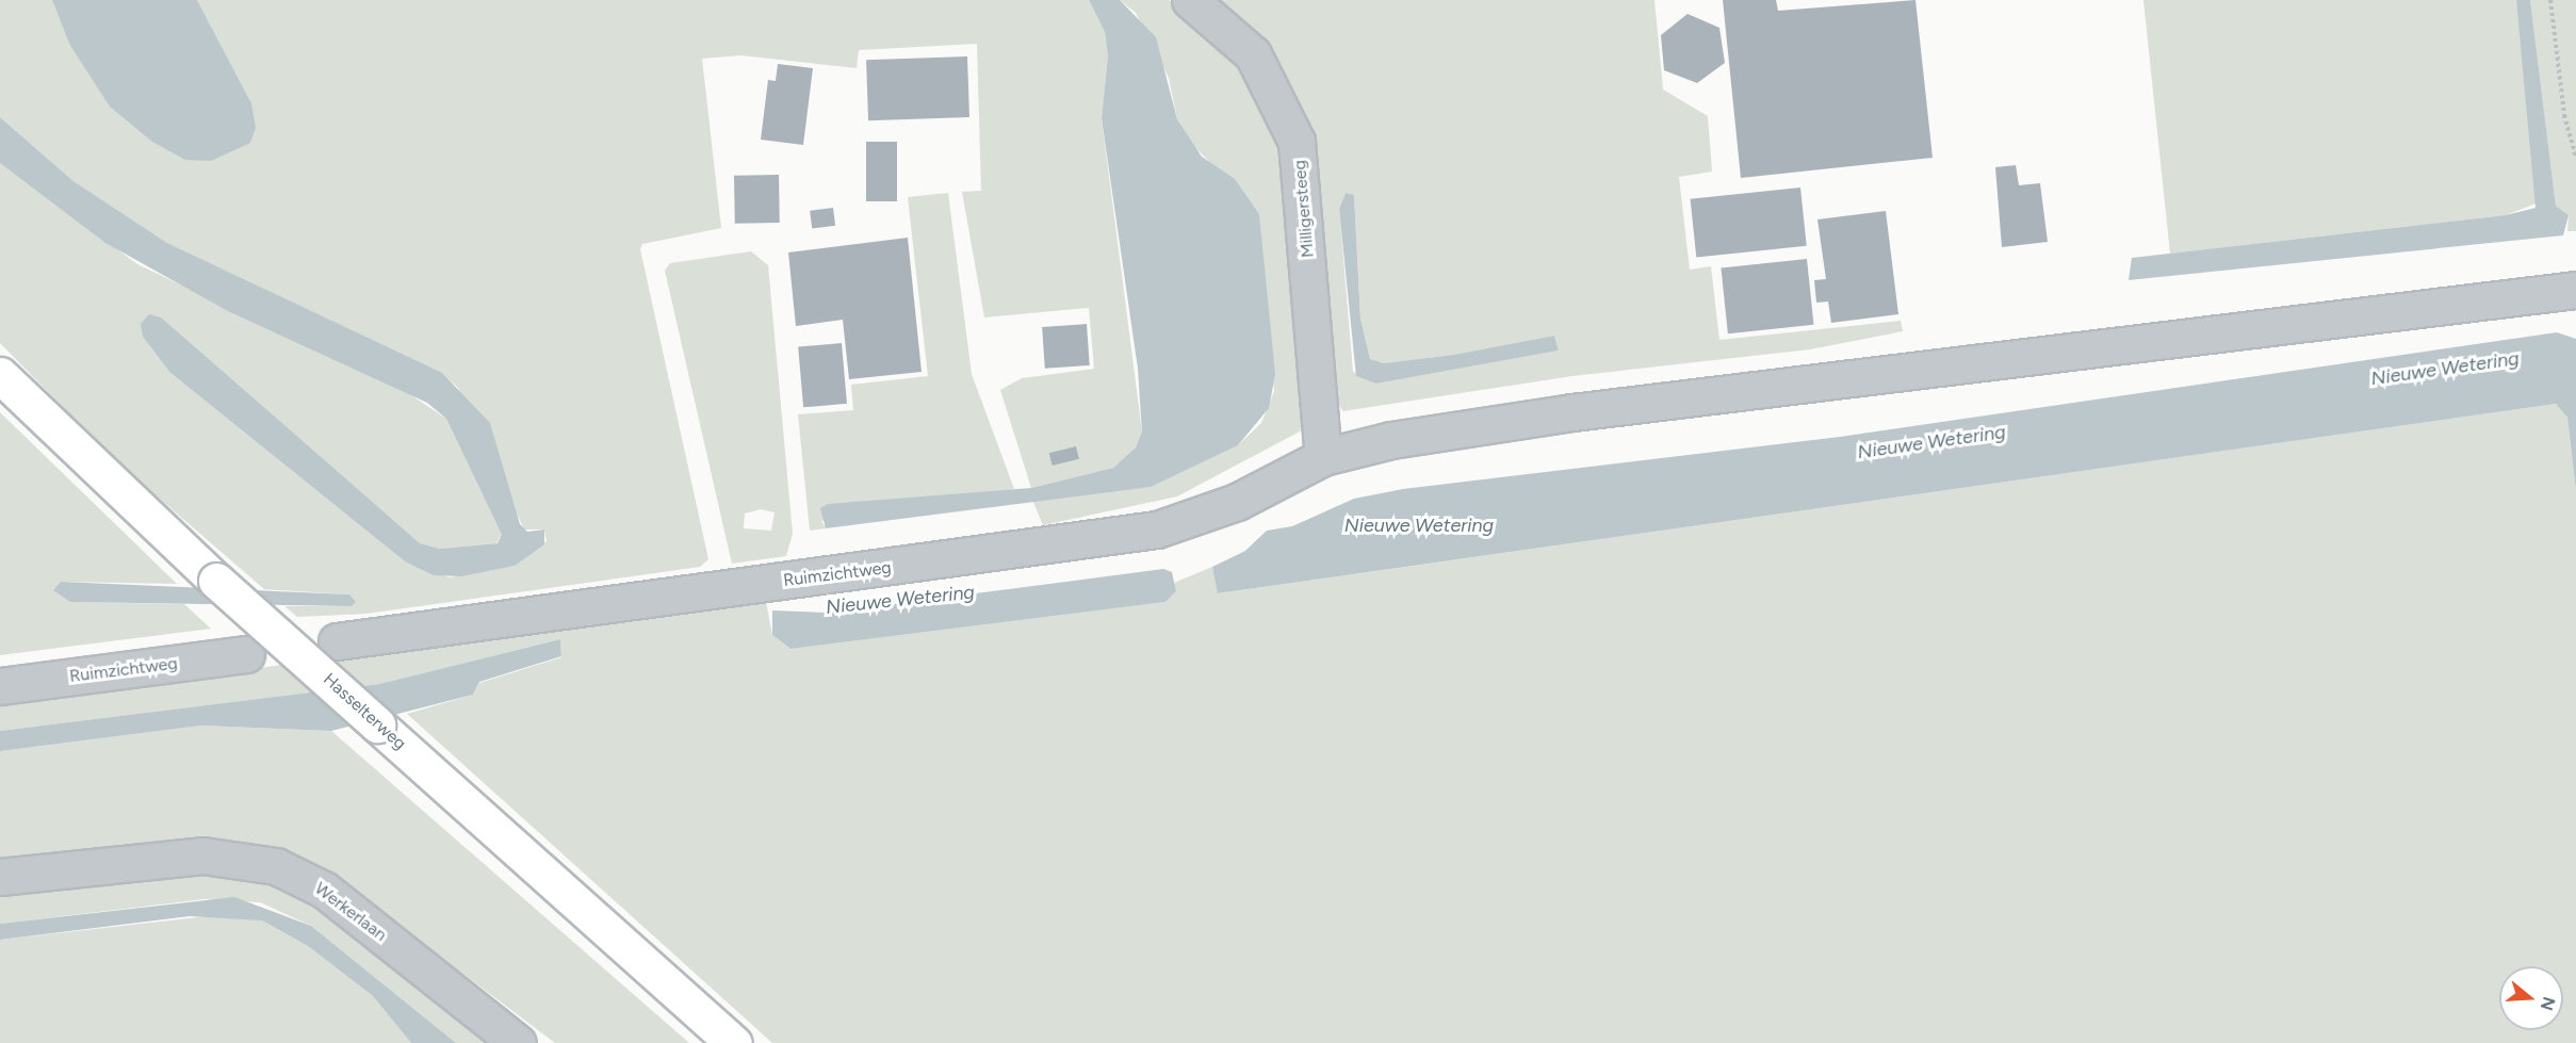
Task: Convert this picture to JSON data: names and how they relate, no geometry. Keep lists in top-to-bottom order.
{
  "streets": {
    "main road": ["Hasselterweg"],
    "street": ["Milligersteeg", "Ruimzichtweg", "Werkerlaan"]
  },
  "crossings": [
    ["Milligersteeg", "Ruimzichtweg"]
  ],
  "water": ["Nieuwe Wetering"],
  "north": "right"
}
